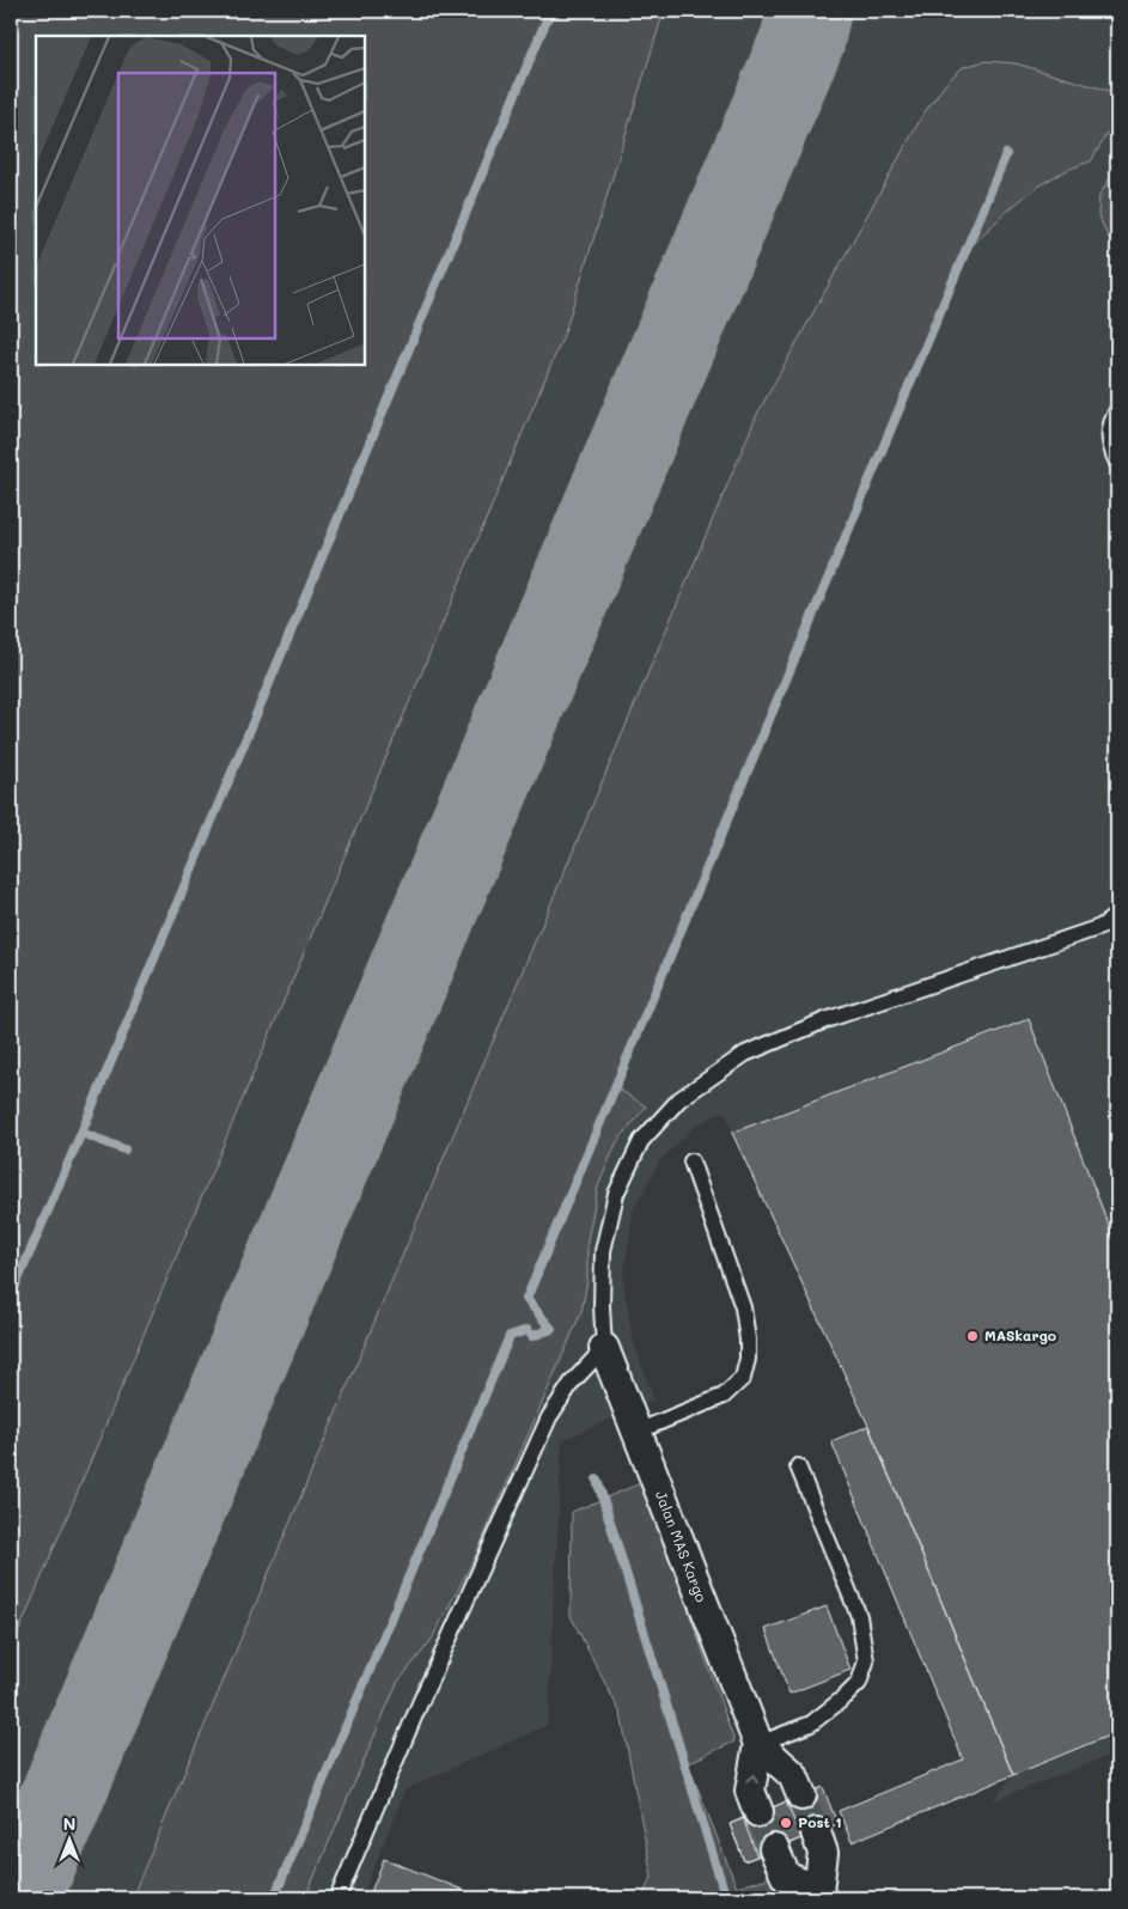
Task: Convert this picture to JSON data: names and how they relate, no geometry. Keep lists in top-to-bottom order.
{
  "streets": {
    "street": ["Jalan MAS Kargo"]
  },
  "places": ["MASkargo", "Post 1"],
  "north": "top"
}
